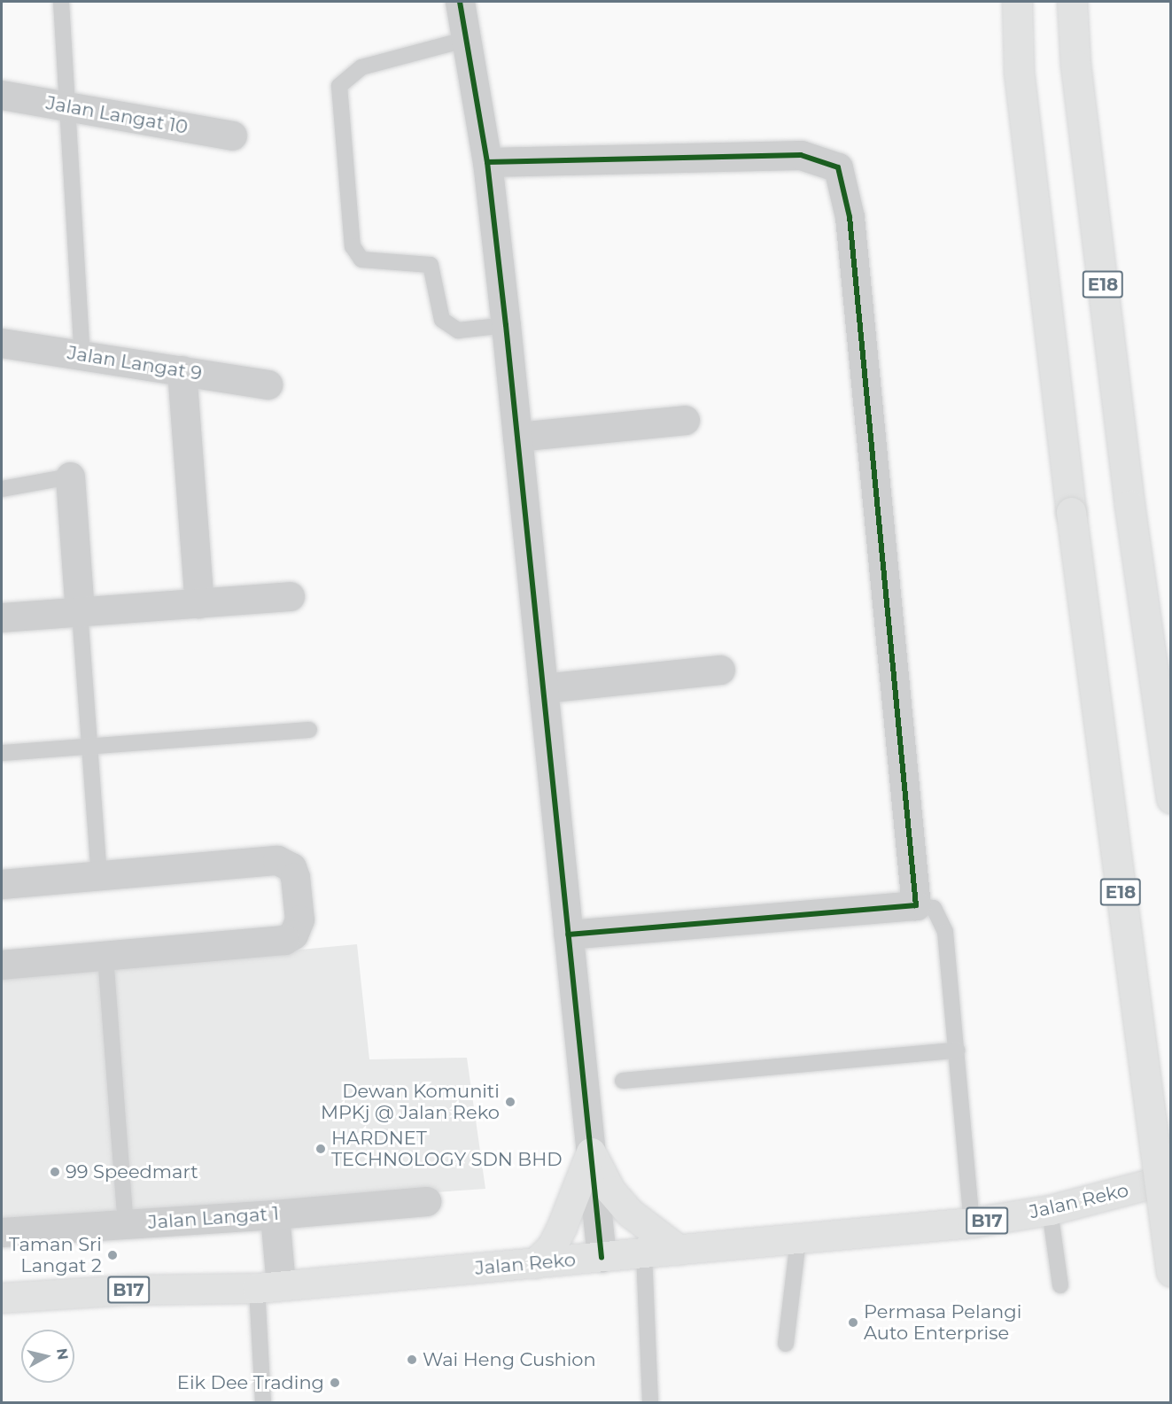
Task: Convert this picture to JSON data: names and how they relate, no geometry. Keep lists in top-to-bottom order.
{
  "streets": {
    "main road": ["E18", "Jalan Reko", "B17"],
    "street": ["Jalan Langat 10", "Jalan Langat 9", "Jalan Langat 1"]
  },
  "places": [
    "Dewan Komuniti MPKj @ Jalan Reko",
    "HARDNET TECHNOLOGY SDN BHD",
    "99 Speedmart",
    "Taman Sri Langat 2",
    "Permasa Pelangi Auto Enterprise",
    "Wai Heng Cushion",
    "Eik Dee Trading"
  ],
  "north": "right"
}
